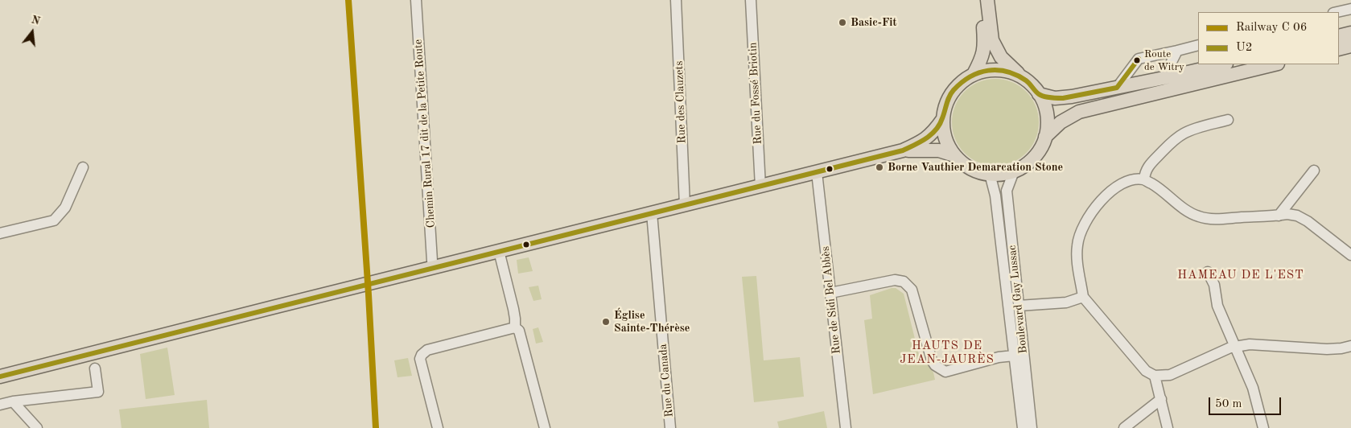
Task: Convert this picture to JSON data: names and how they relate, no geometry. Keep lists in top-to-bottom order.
{
  "streets": {
    "street": [
      "Rue du Fossé Briotin",
      "Rue des Clauzets",
      "Chemin Rural 17 dit de la Petite Route",
      "Boulevard Gay Lussac",
      "Rue de Sidi Bel Abbès",
      "Rue du Canada"
    ]
  },
  "districts": ["HAMEAU DE L'EST", "HAUTS DE JEAN-JAURÈS"],
  "places": [
    "Basic-Fit",
    "Route de Witry",
    "Borne Vauthier Demarcation Stone",
    "Église Sainte-Thérèse"
  ],
  "lines": ["transit line U2"],
  "legend": ["Railway C 06", "U2"],
  "scale_bar": "50 m",
  "north": "top"
}
